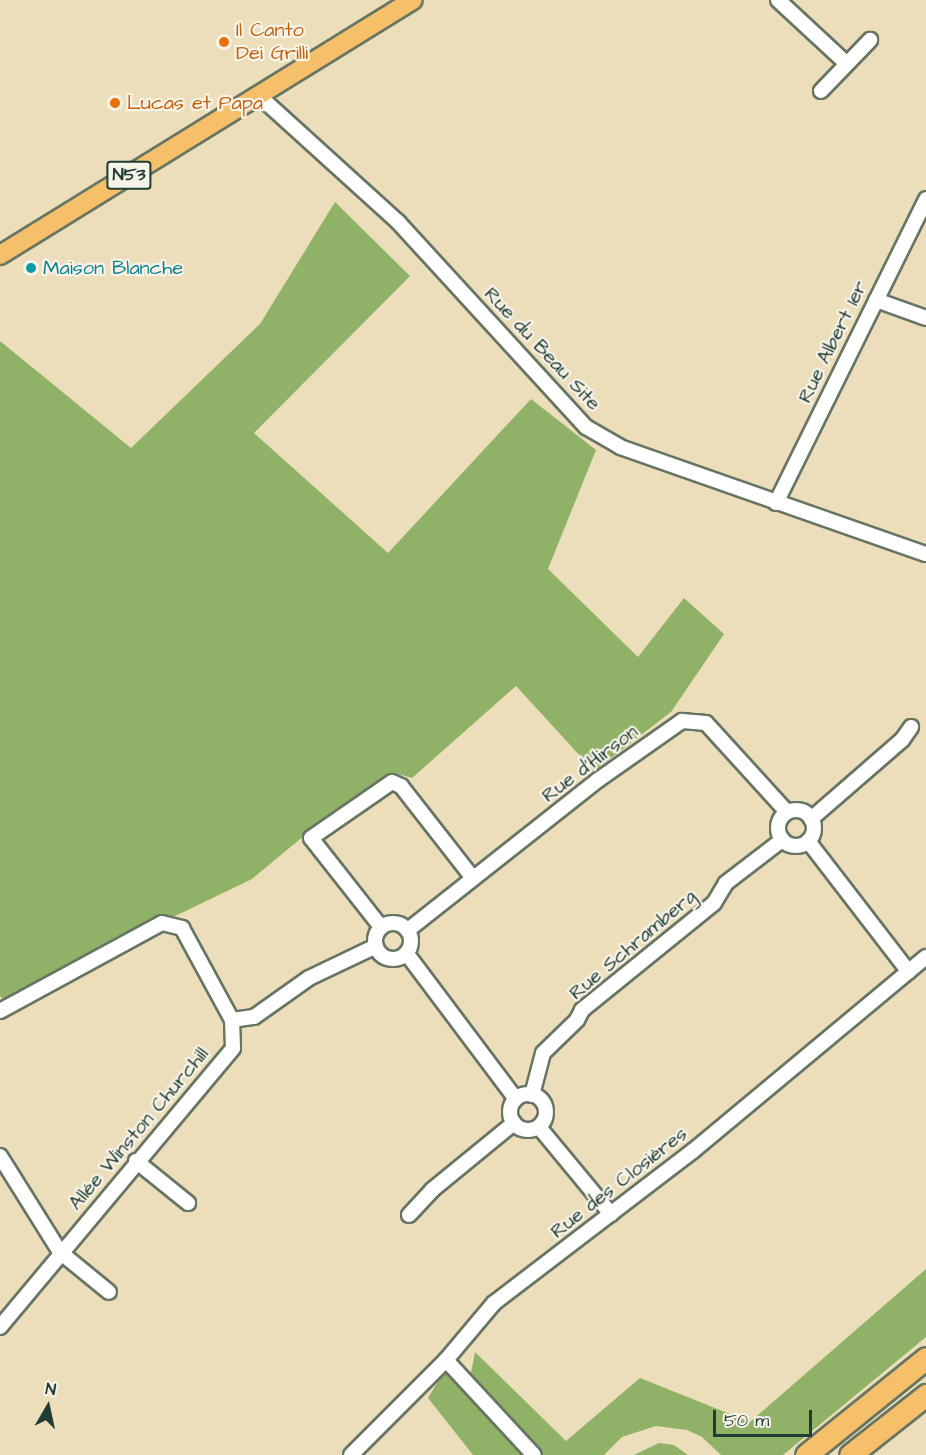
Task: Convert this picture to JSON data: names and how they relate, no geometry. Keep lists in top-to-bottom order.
{
  "streets": {
    "main road": ["N53"],
    "street": [
      "Rue Albert 1er",
      "Rue du Beau Site",
      "Rue d'Hirson",
      "Rue Schramberg",
      "Allée Winston Churchill",
      "Rue des Closières"
    ]
  },
  "crossings": [
    ["N53", "Rue du Beau Site"],
    ["Rue Albert 1er", "Rue du Beau Site"],
    ["Rue d'Hirson", "Rue Schramberg"]
  ],
  "places": ["Il Canto Dei Grilli", "Lucas et Papa", "Maison Blanche"],
  "scale_bar": "50 m",
  "north": "top"
}
